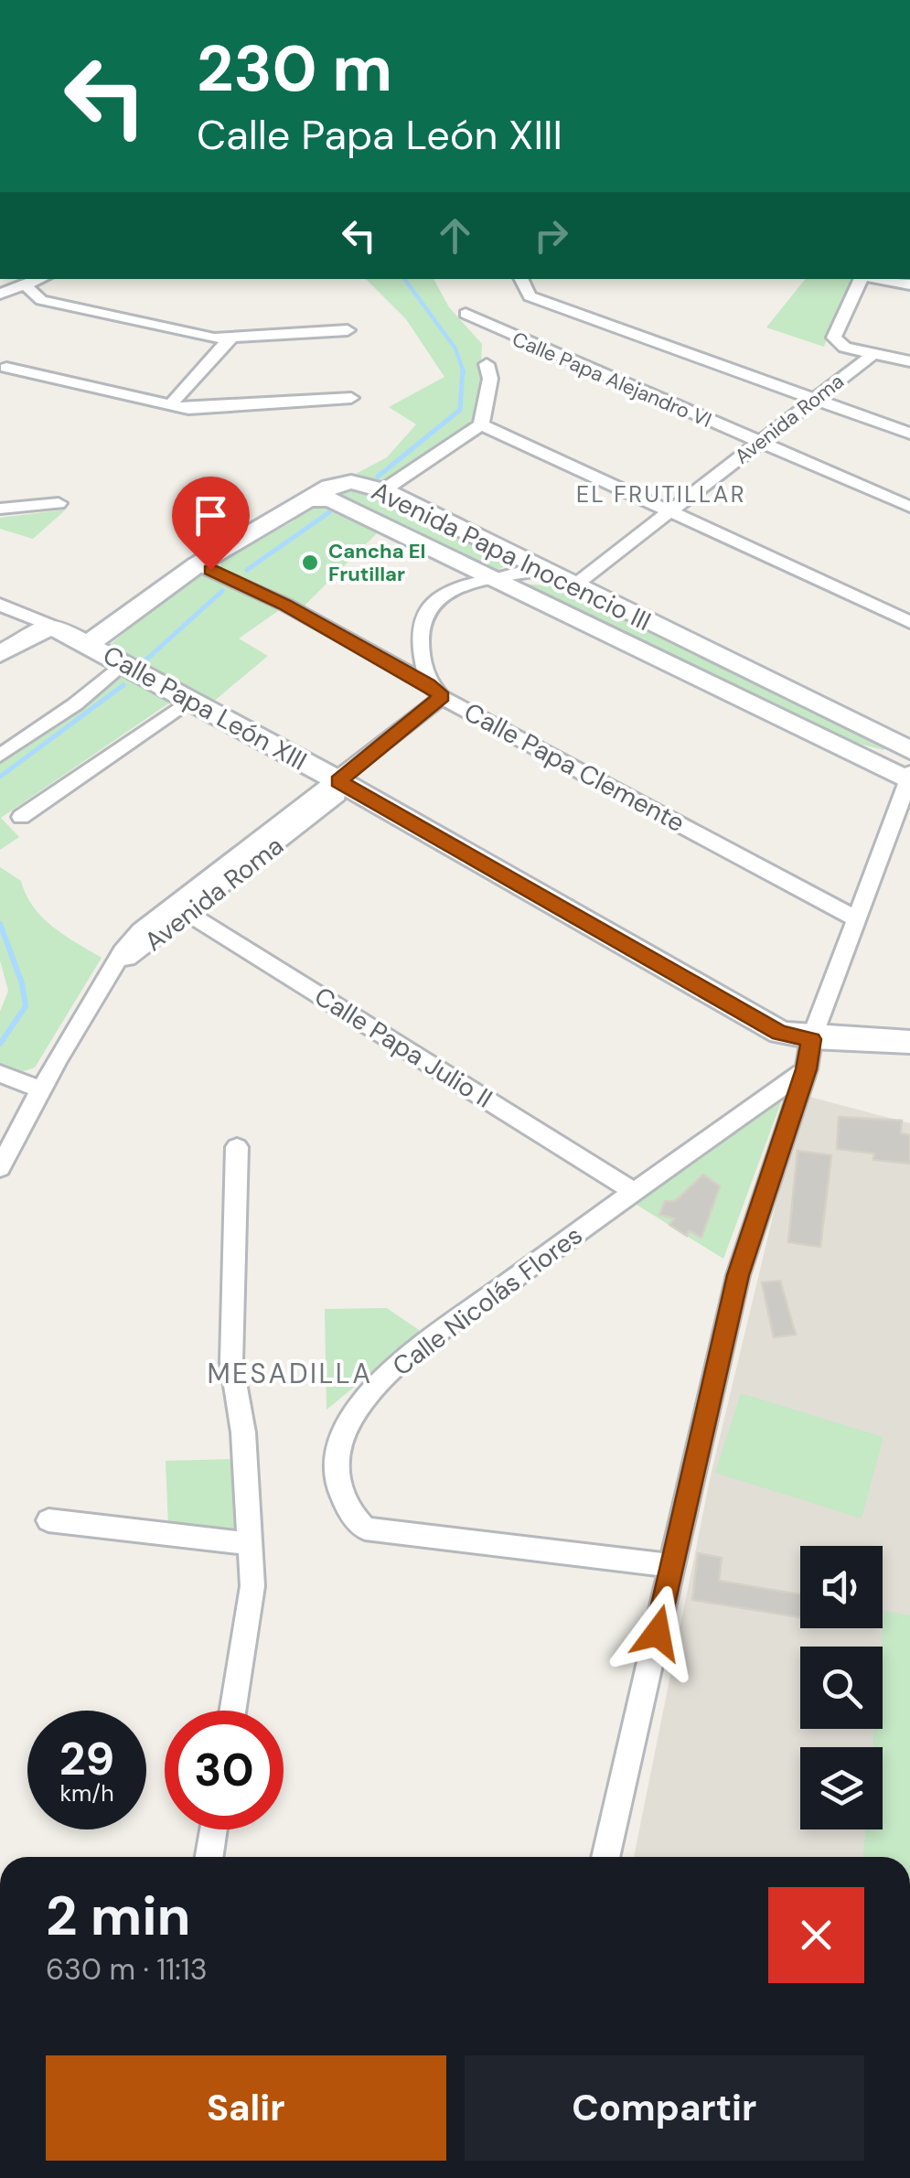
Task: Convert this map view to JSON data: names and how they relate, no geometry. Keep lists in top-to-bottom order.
{
  "streets": {
    "street": [
      "Calle Papa Alejandro VI",
      "Avenida Roma",
      "Avenida Papa Inocencio III",
      "Calle Papa León XIII",
      "Calle Papa Clemente",
      "Calle Papa Julio II",
      "Calle Nicolás Flores"
    ]
  },
  "crossings": [
    ["Calle Papa Alejandro VI", "Avenida Roma"],
    ["Avenida Roma", "Avenida Papa Inocencio III"],
    ["Avenida Roma", "Calle Papa León XIII"],
    ["Avenida Roma", "Calle Papa Clemente"],
    ["Avenida Roma", "Calle Papa Julio II"],
    ["Calle Papa Julio II", "Calle Nicolás Flores"]
  ],
  "districts": ["EL FRUTILLAR", "MESADILLA"],
  "places": ["Cancha El Frutillar"],
  "page": {
    "turn": ["230 m", "Calle Papa León XIII"],
    "speed": "29 km/h",
    "limit": "30",
    "heading": ["2 min", "630 m · 11:13"],
    "buttons": ["Salir", "Compartir"]
  }
}
